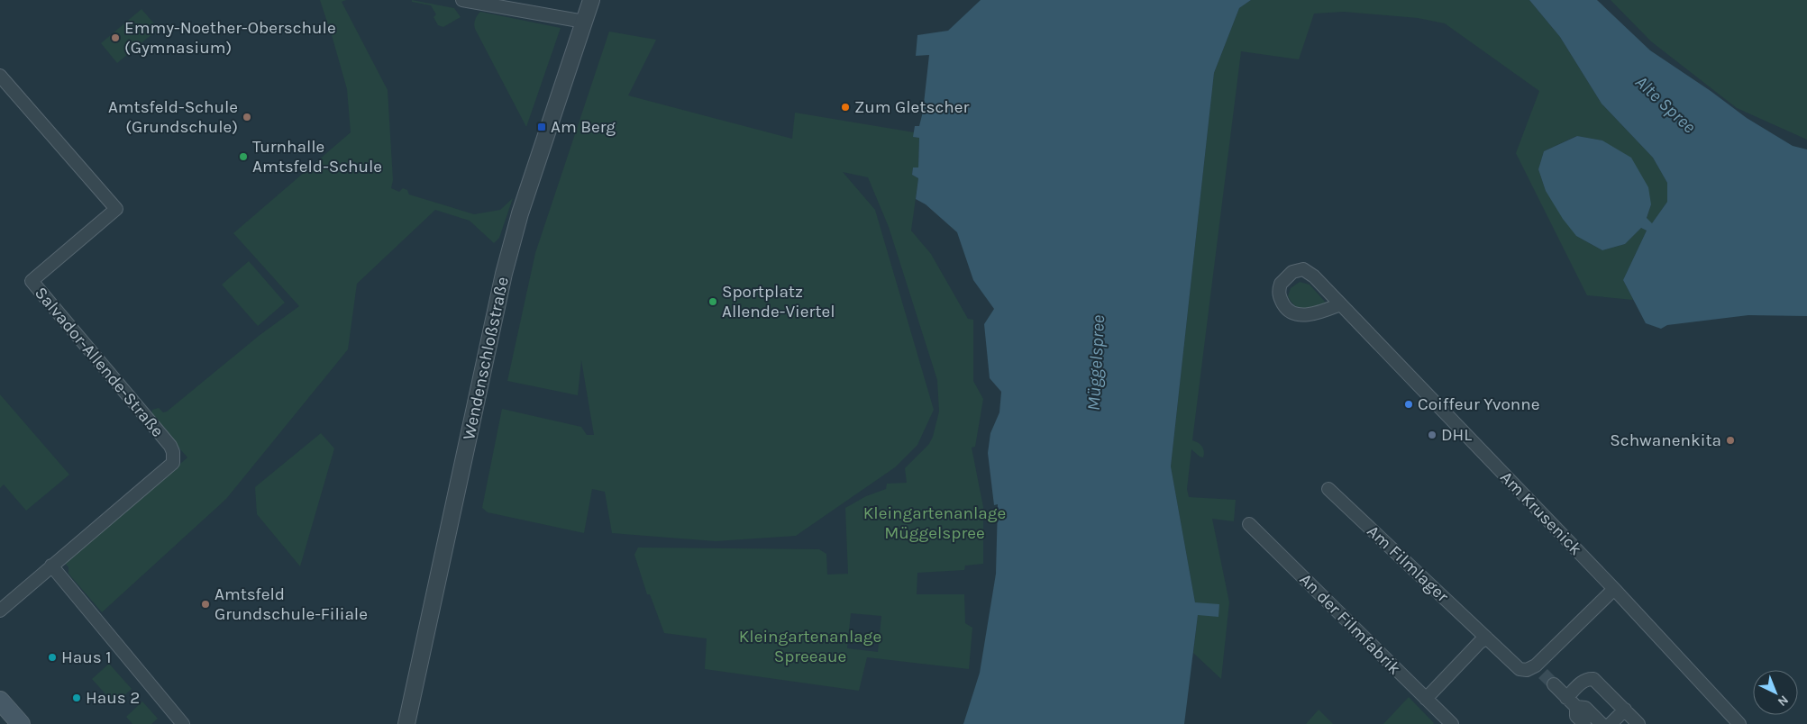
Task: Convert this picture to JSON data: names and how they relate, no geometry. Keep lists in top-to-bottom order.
{
  "streets": {
    "street": [
      "Wendenschloßstraße",
      "Salvador-Allende-Straße",
      "Am Krusenick",
      "Am Filmlager",
      "An der Filmfabrik"
    ]
  },
  "crossings": [
    ["Am Krusenick", "Am Filmlager"]
  ],
  "water": ["Alte Spree", "Müggelspree"],
  "parks": ["Kleingartenanlage Müggelspree", "Kleingartenanlage Spreeaue"],
  "places": {
    "other": [
      "Emmy-Noether-Oberschule (Gymnasium)",
      "Zum Gletscher",
      "Amtsfeld-Schule (Grundschule)",
      "Turnhalle Amtsfeld-Schule",
      "Sportplatz Allende-Viertel",
      "Coiffeur Yvonne",
      "DHL",
      "Schwanenkita",
      "Amtsfeld Grundschule-Filiale",
      "Haus 1",
      "Haus 2"
    ],
    "transit": ["Am Berg"]
  },
  "north": "bottom right"
}
